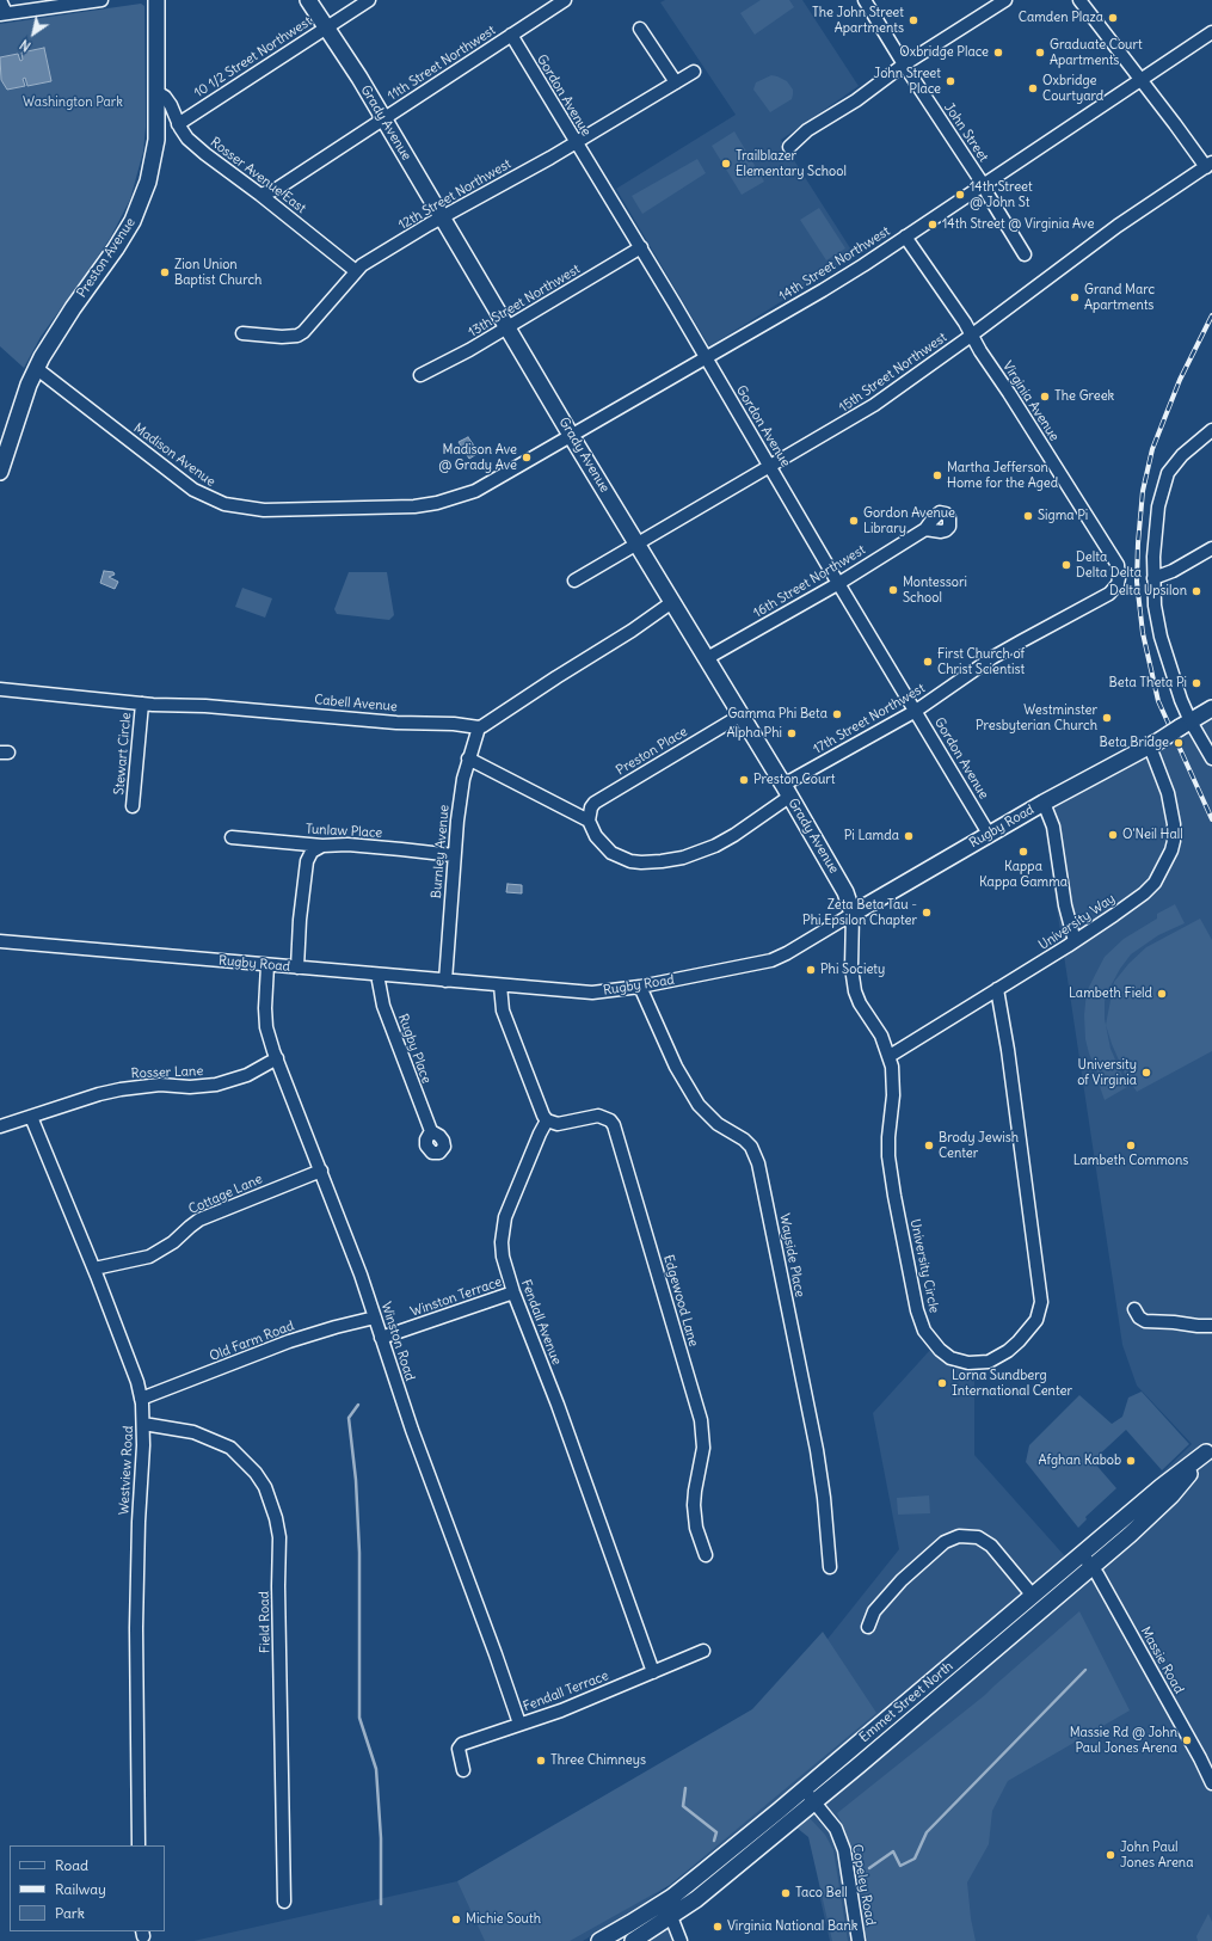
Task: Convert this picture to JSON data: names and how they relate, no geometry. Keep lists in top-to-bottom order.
{
  "streets": {
    "main road": [
      "Grady Avenue",
      "Preston Avenue",
      "Rugby Road",
      "Emmet Street North"
    ],
    "street": [
      "10 1/2 Street Northwest",
      "11th Street Northwest",
      "Gordon Avenue",
      "John Street",
      "Rosser Avenue East",
      "12th Street Northwest",
      "14th Street Northwest",
      "13th Street Northwest",
      "15th Street Northwest",
      "Virginia Avenue",
      "Madison Avenue",
      "16th Street Northwest",
      "Cabell Avenue",
      "17th Street Northwest",
      "Preston Place",
      "Stewart Circle",
      "Tunlaw Place",
      "Burnley Avenue",
      "University Way",
      "Rugby Place",
      "Rosser Lane",
      "Cottage Lane",
      "Wayside Place",
      "University Circle",
      "Winston Terrace",
      "Edgewood Lane",
      "Fendall Avenue",
      "Old Farm Road",
      "Winston Road",
      "Westview Road",
      "Field Road",
      "Massie Road",
      "Fendall Terrace",
      "Copeley Road"
    ]
  },
  "crossings": [
    ["10 1/2 Street Northwest", "Grady Avenue"],
    ["10 1/2 Street Northwest", "Rosser Avenue East"],
    ["11th Street Northwest", "Gordon Avenue"],
    ["11th Street Northwest", "Grady Avenue"],
    ["11th Street Northwest", "Rosser Avenue East"],
    ["Gordon Avenue", "12th Street Northwest"],
    ["Gordon Avenue", "14th Street Northwest"],
    ["Gordon Avenue", "13th Street Northwest"],
    ["Gordon Avenue", "15th Street Northwest"],
    ["Gordon Avenue", "16th Street Northwest"],
    ["Gordon Avenue", "17th Street Northwest"],
    ["Gordon Avenue", "Rugby Road"],
    ["Grady Avenue", "12th Street Northwest"],
    ["Grady Avenue", "14th Street Northwest"],
    ["Grady Avenue", "13th Street Northwest"],
    ["Grady Avenue", "15th Street Northwest"],
    ["Grady Avenue", "16th Street Northwest"],
    ["Grady Avenue", "17th Street Northwest"],
    ["Grady Avenue", "Preston Place"],
    ["Grady Avenue", "Rugby Road"],
    ["Grady Avenue", "University Circle"],
    ["John Street", "14th Street Northwest"],
    ["Rosser Avenue East", "12th Street Northwest"],
    ["Rosser Avenue East", "Preston Avenue"],
    ["Preston Avenue", "Madison Avenue"],
    ["14th Street Northwest", "Virginia Avenue"],
    ["14th Street Northwest", "Madison Avenue"],
    ["15th Street Northwest", "Virginia Avenue"],
    ["Virginia Avenue", "17th Street Northwest"],
    ["Cabell Avenue", "Stewart Circle"],
    ["Cabell Avenue", "Burnley Avenue"],
    ["Rugby Road", "Burnley Avenue"],
    ["Rugby Road", "University Way"],
    ["Rugby Road", "Rugby Place"],
    ["Rugby Road", "Wayside Place"],
    ["Rugby Road", "University Circle"],
    ["Rugby Road", "Winston Road"],
    ["Tunlaw Place", "Burnley Avenue"],
    ["University Way", "University Circle"],
    ["Rosser Lane", "Winston Road"],
    ["Rosser Lane", "Westview Road"],
    ["Cottage Lane", "Winston Road"],
    ["Cottage Lane", "Westview Road"],
    ["Winston Terrace", "Fendall Avenue"],
    ["Winston Terrace", "Winston Road"],
    ["Edgewood Lane", "Fendall Avenue"],
    ["Fendall Avenue", "Fendall Terrace"],
    ["Old Farm Road", "Winston Road"],
    ["Old Farm Road", "Westview Road"],
    ["Winston Road", "Fendall Terrace"],
    ["Westview Road", "Field Road"],
    ["Massie Road", "Emmet Street North"],
    ["Emmet Street North", "Copeley Road"]
  ],
  "parks": ["Washington Park"],
  "places": [
    "Camden Plaza",
    "The John Street Apartments",
    "Oxbridge Place",
    "Graduate Court Apartments",
    "John Street Place",
    "Oxbridge Courtyard",
    "Trailblazer Elementary School",
    "14th Street @ John St",
    "14th Street @ Virginia Ave",
    "Zion Union Baptist Church",
    "Grand Marc Apartments",
    "The Greek",
    "Madison Ave @ Grady Ave",
    "Martha Jefferson Home for the Aged",
    "Sigma Pi",
    "Gordon Avenue Library",
    "Delta Delta Delta",
    "Montessori School",
    "Delta Upsilon",
    "First Church of Christ Scientist",
    "Beta Theta Pi",
    "Gamma Phi Beta",
    "Westminster Presbyterian Church",
    "Alpha Phi",
    "Beta Bridge",
    "Preston Court",
    "O'Neil Hall",
    "Pi Lamda",
    "Kappa Kappa Gamma",
    "Zeta Beta Tau - Phi Epsilon Chapter",
    "Phi Society",
    "Lambeth Field",
    "University of Virginia",
    "Brody Jewish Center",
    "Lambeth Commons",
    "Lorna Sundberg International Center",
    "Afghan Kabob",
    "Massie Rd @ John Paul Jones Arena",
    "Three Chimneys",
    "John Paul Jones Arena",
    "Taco Bell",
    "Michie South",
    "Virginia National Bank"
  ],
  "legend": ["Road", "Railway", "Park"],
  "north": "bottom left"
}
